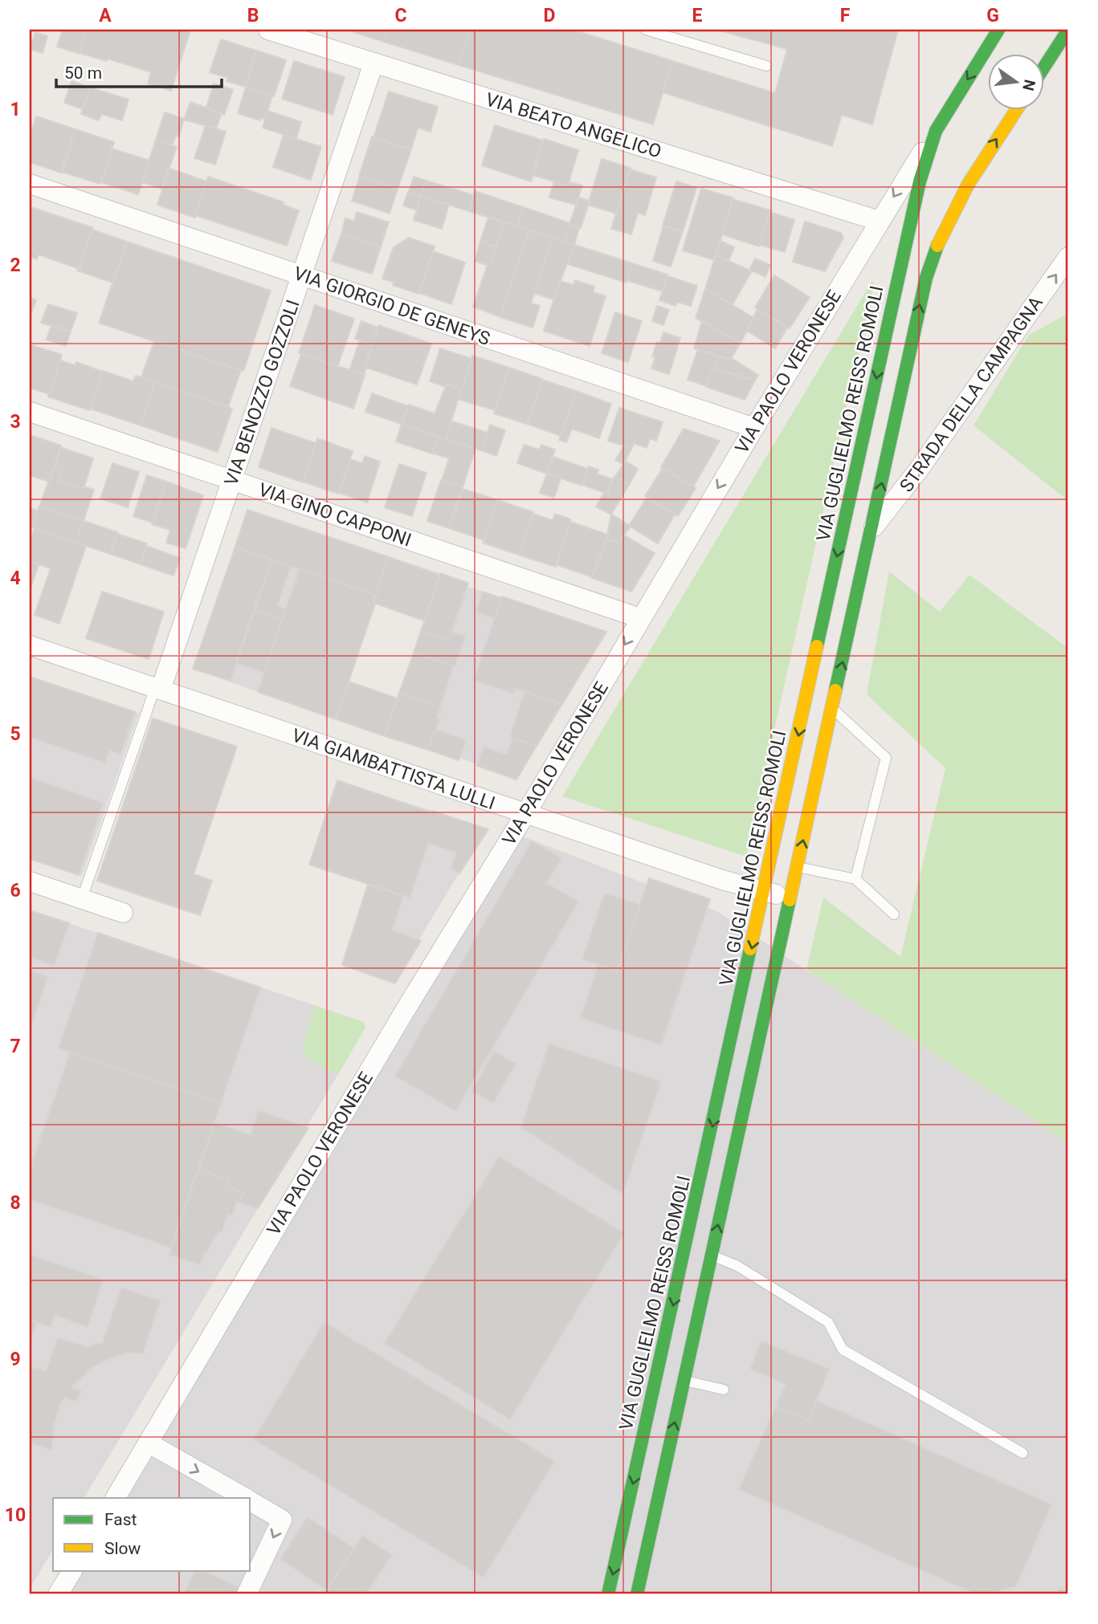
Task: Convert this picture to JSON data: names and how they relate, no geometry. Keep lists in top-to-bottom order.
{
  "streets": {
    "main road": ["VIA PAOLO VERONESE", "VIA GUGLIELMO REISS ROMOLI"],
    "street": [
      "VIA BEATO ANGELICO",
      "VIA GIORGIO DE GENEYS",
      "VIA BENOZZO GOZZOLI",
      "STRADA DELLA CAMPAGNA",
      "VIA GINO CAPPONI",
      "VIA GIAMBATTISTA LULLI"
    ]
  },
  "crossings": [
    ["VIA BEATO ANGELICO", "VIA PAOLO VERONESE"],
    ["VIA BEATO ANGELICO", "VIA BENOZZO GOZZOLI"],
    ["VIA GIORGIO DE GENEYS", "VIA PAOLO VERONESE"],
    ["VIA GIORGIO DE GENEYS", "VIA BENOZZO GOZZOLI"],
    ["VIA PAOLO VERONESE", "VIA GUGLIELMO REISS ROMOLI"],
    ["VIA PAOLO VERONESE", "VIA GINO CAPPONI"],
    ["VIA PAOLO VERONESE", "VIA GIAMBATTISTA LULLI"],
    ["VIA BENOZZO GOZZOLI", "VIA GINO CAPPONI"],
    ["VIA BENOZZO GOZZOLI", "VIA GIAMBATTISTA LULLI"],
    ["STRADA DELLA CAMPAGNA", "VIA GUGLIELMO REISS ROMOLI"],
    ["VIA GUGLIELMO REISS ROMOLI", "VIA GIAMBATTISTA LULLI"]
  ],
  "one_way": ["VIA PAOLO VERONESE", "STRADA DELLA CAMPAGNA"],
  "legend": ["Fast", "Slow"],
  "scale_bar": "50 m",
  "north": "right",
  "grid": {
    "columns": [
      "A",
      "B",
      "C",
      "D",
      "E",
      "F",
      "G"
    ],
    "rows": [
      "1",
      "2",
      "3",
      "4",
      "5",
      "6",
      "7",
      "8",
      "9",
      "10"
    ]
  }
}
